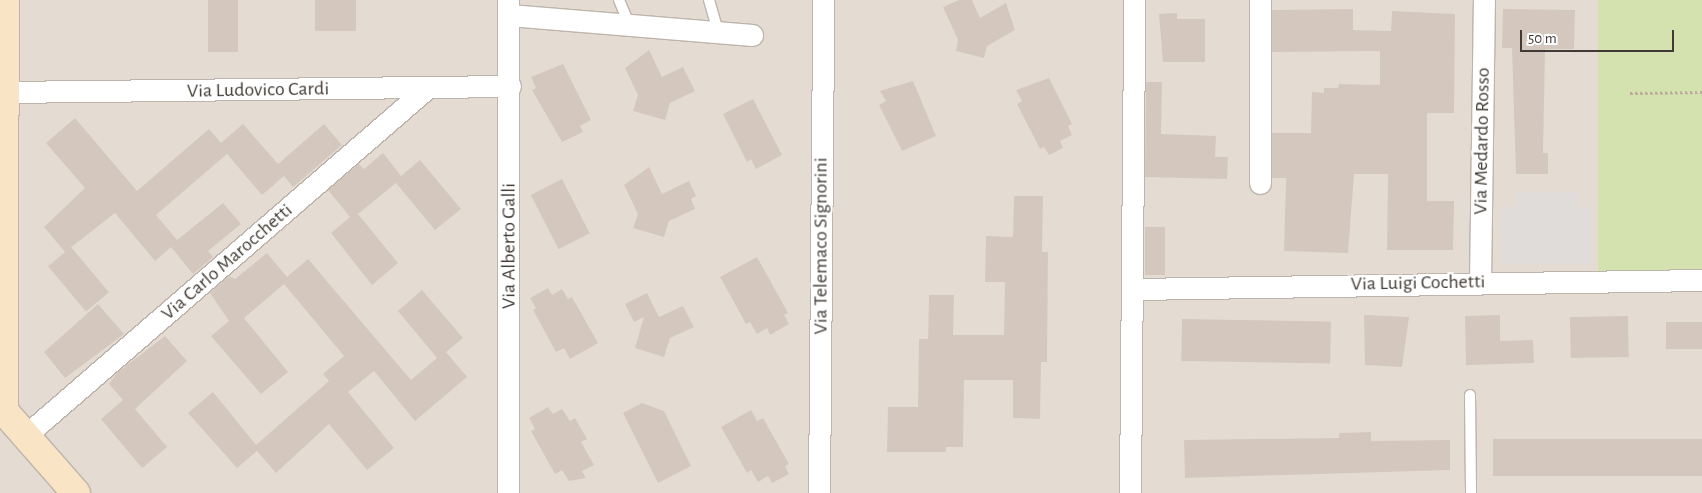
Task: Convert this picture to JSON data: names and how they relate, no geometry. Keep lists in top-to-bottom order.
{
  "streets": {
    "street": [
      "Via Ludovico Cardi",
      "Via Medardo Rosso",
      "Via Alberto Galli",
      "Via Telemaco Signorini",
      "Via Carlo Marocchetti",
      "Via Luigi Cochetti"
    ]
  },
  "crossings": [
    ["Via Ludovico Cardi", "Via Alberto Galli"],
    ["Via Ludovico Cardi", "Via Carlo Marocchetti"],
    ["Via Medardo Rosso", "Via Luigi Cochetti"]
  ],
  "scale_bar": "50 m"
}
